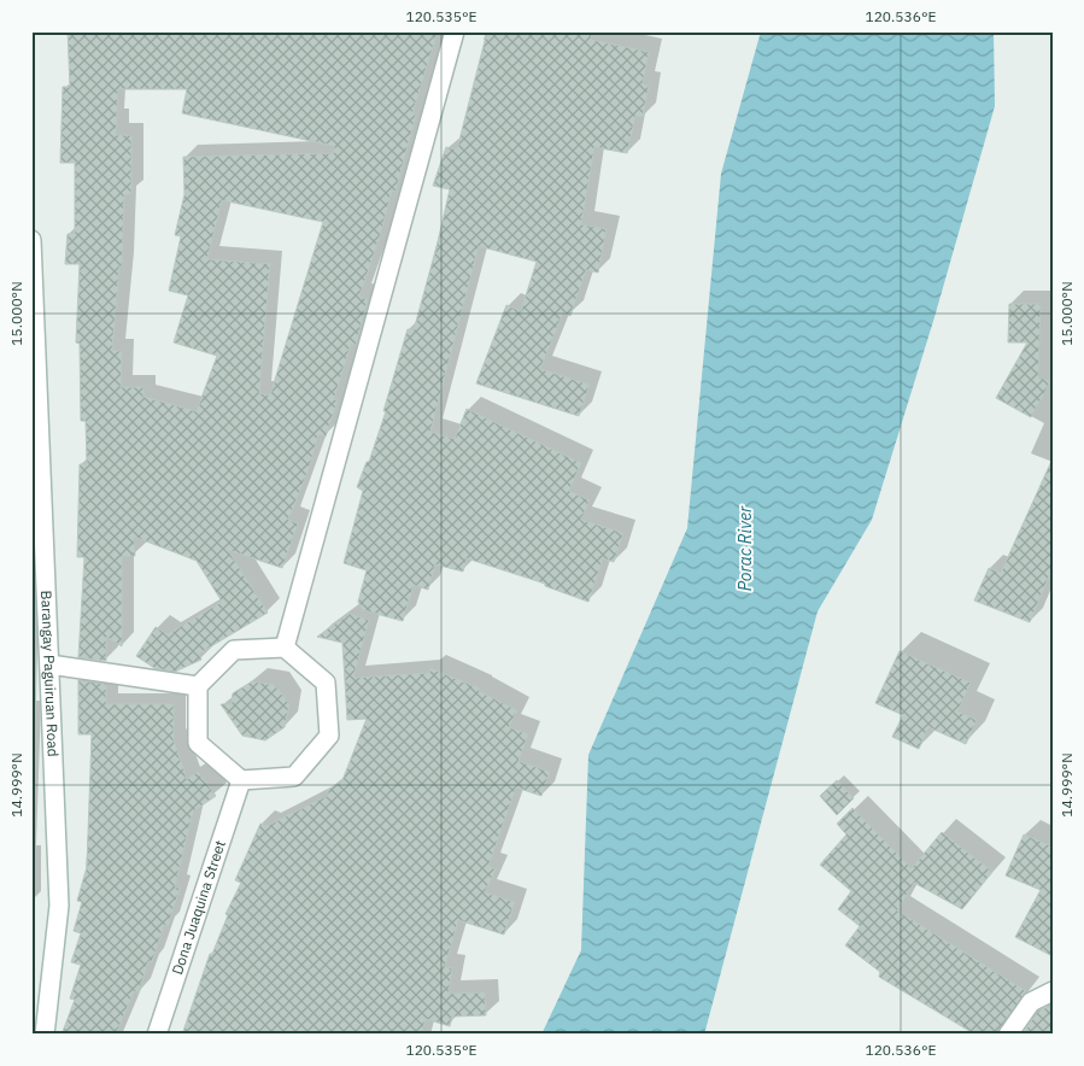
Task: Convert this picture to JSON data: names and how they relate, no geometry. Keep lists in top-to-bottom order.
{
  "streets": {
    "street": ["Barangay Paguiruan Road", "Dona Juaquina Street"]
  },
  "water": ["Porac River"],
  "coordinates": [
    "120.535°E",
    "120.536°E",
    "15.000°N",
    "14.999°N"
  ]
}
